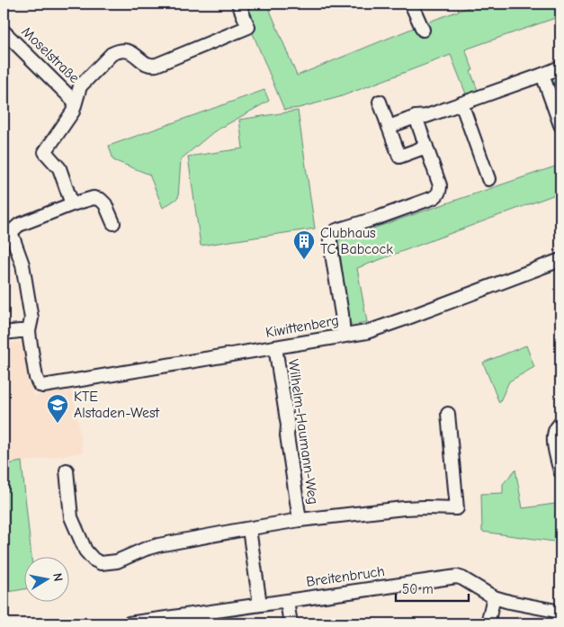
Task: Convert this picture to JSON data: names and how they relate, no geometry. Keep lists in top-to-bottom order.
{
  "streets": {
    "street": [
      "Moselstraße",
      "Kiwittenberg",
      "Wilhelm-Haumann-Weg",
      "Breitenbruch"
    ]
  },
  "crossings": [
    ["Kiwittenberg", "Wilhelm-Haumann-Weg"]
  ],
  "places": {
    "building": ["Clubhaus TC Babcock"],
    "school or university": ["KTE Alstaden-West"]
  },
  "scale_bar": "50 m",
  "north": "right"
}
